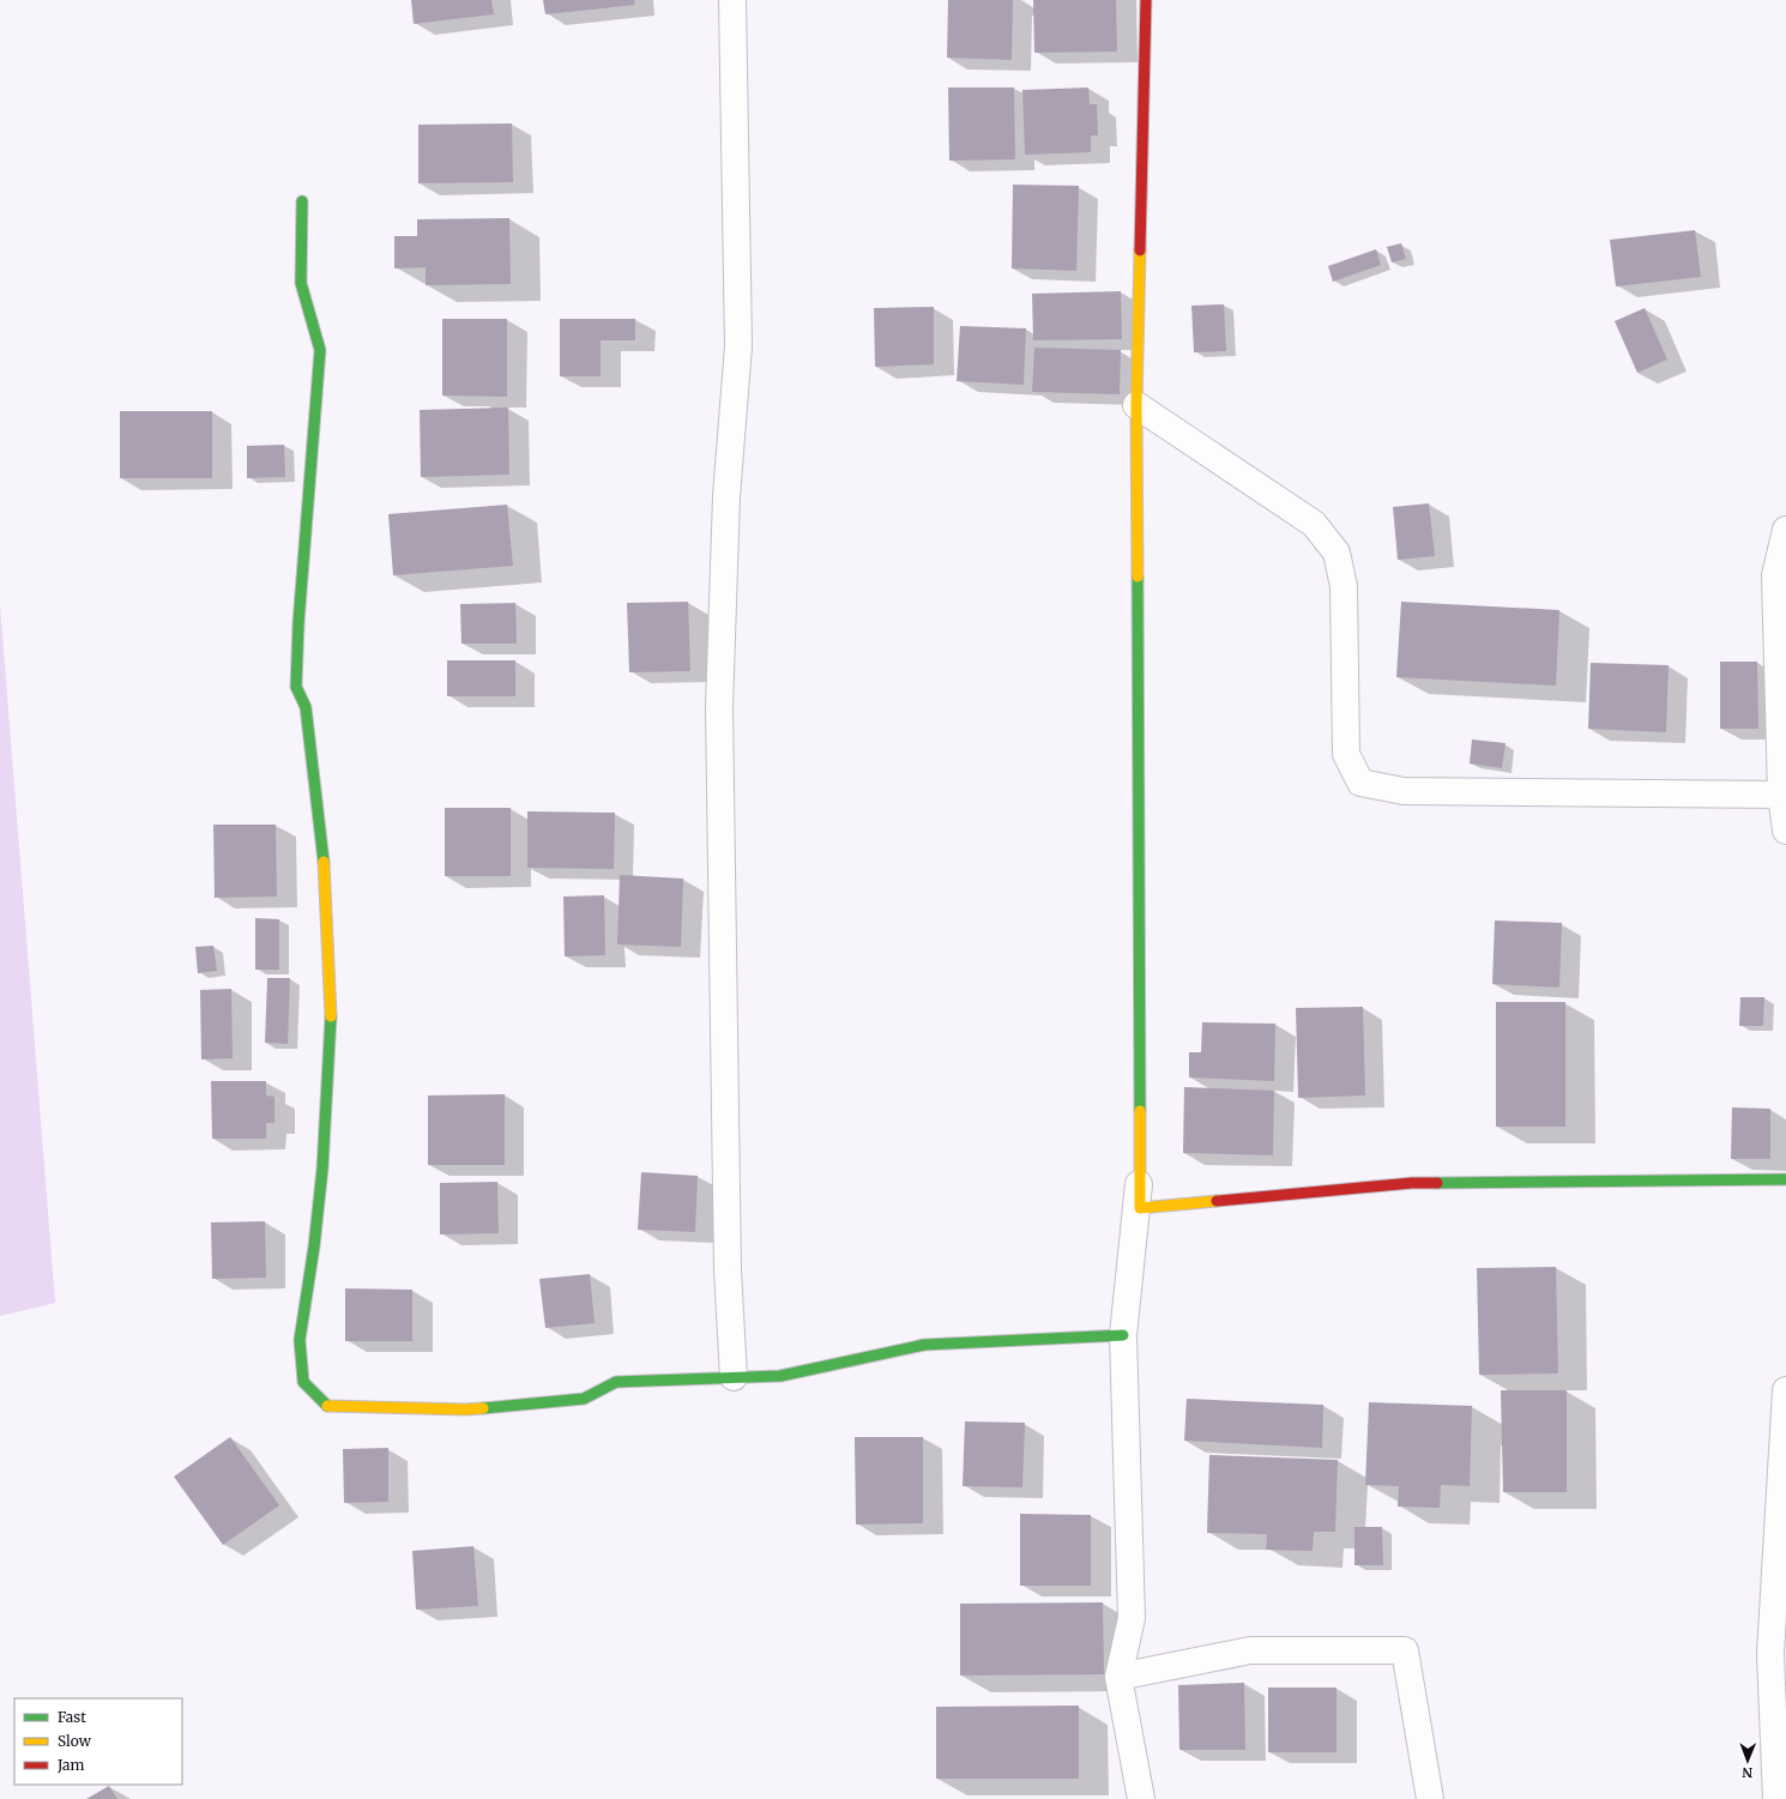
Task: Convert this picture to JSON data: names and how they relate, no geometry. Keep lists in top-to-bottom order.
{
  "legend": ["Fast", "Slow", "Jam"],
  "north": "bottom"
}
